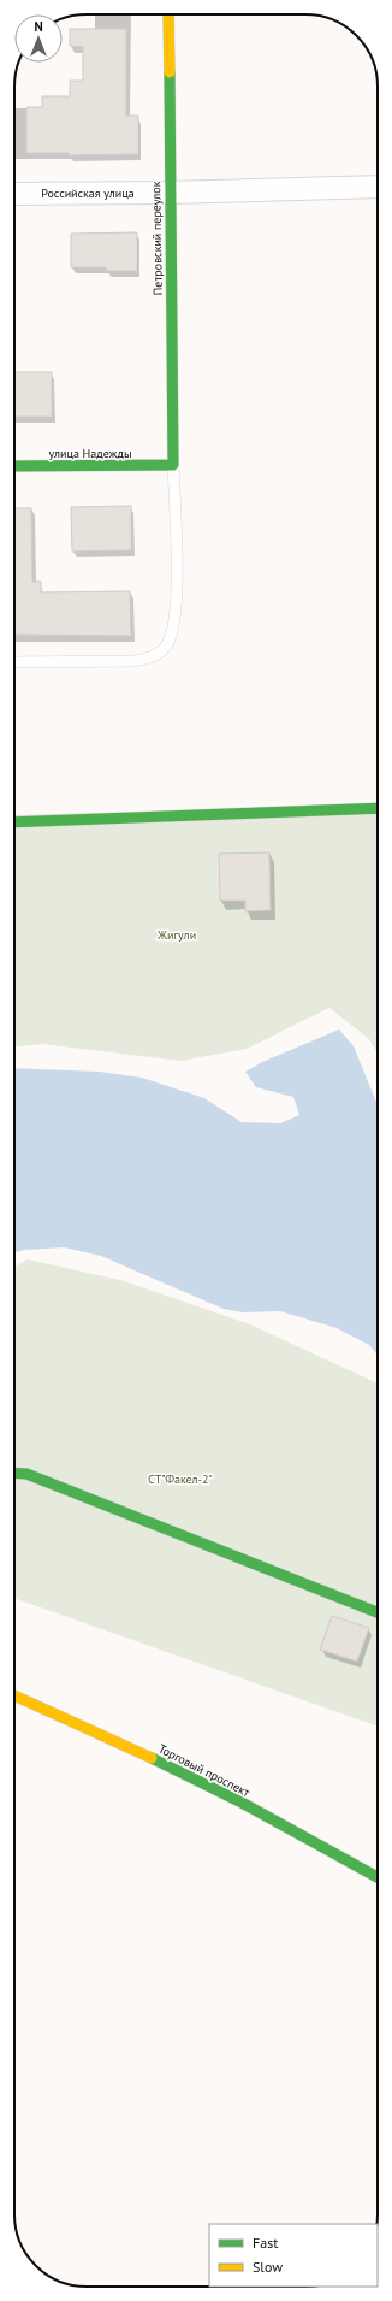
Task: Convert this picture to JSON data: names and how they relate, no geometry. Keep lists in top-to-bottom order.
{
  "streets": {
    "street": [
      "Российская улица",
      "Петровский переулок",
      "улица Надежды",
      "Торговый проспект"
    ]
  },
  "crossings": [
    ["Российская улица", "Петровский переулок"],
    ["Петровский переулок", "улица Надежды"]
  ],
  "parks": ["Жигули", "СТ\"Факел-2\""],
  "legend": ["Fast", "Slow"],
  "north": "top"
}
